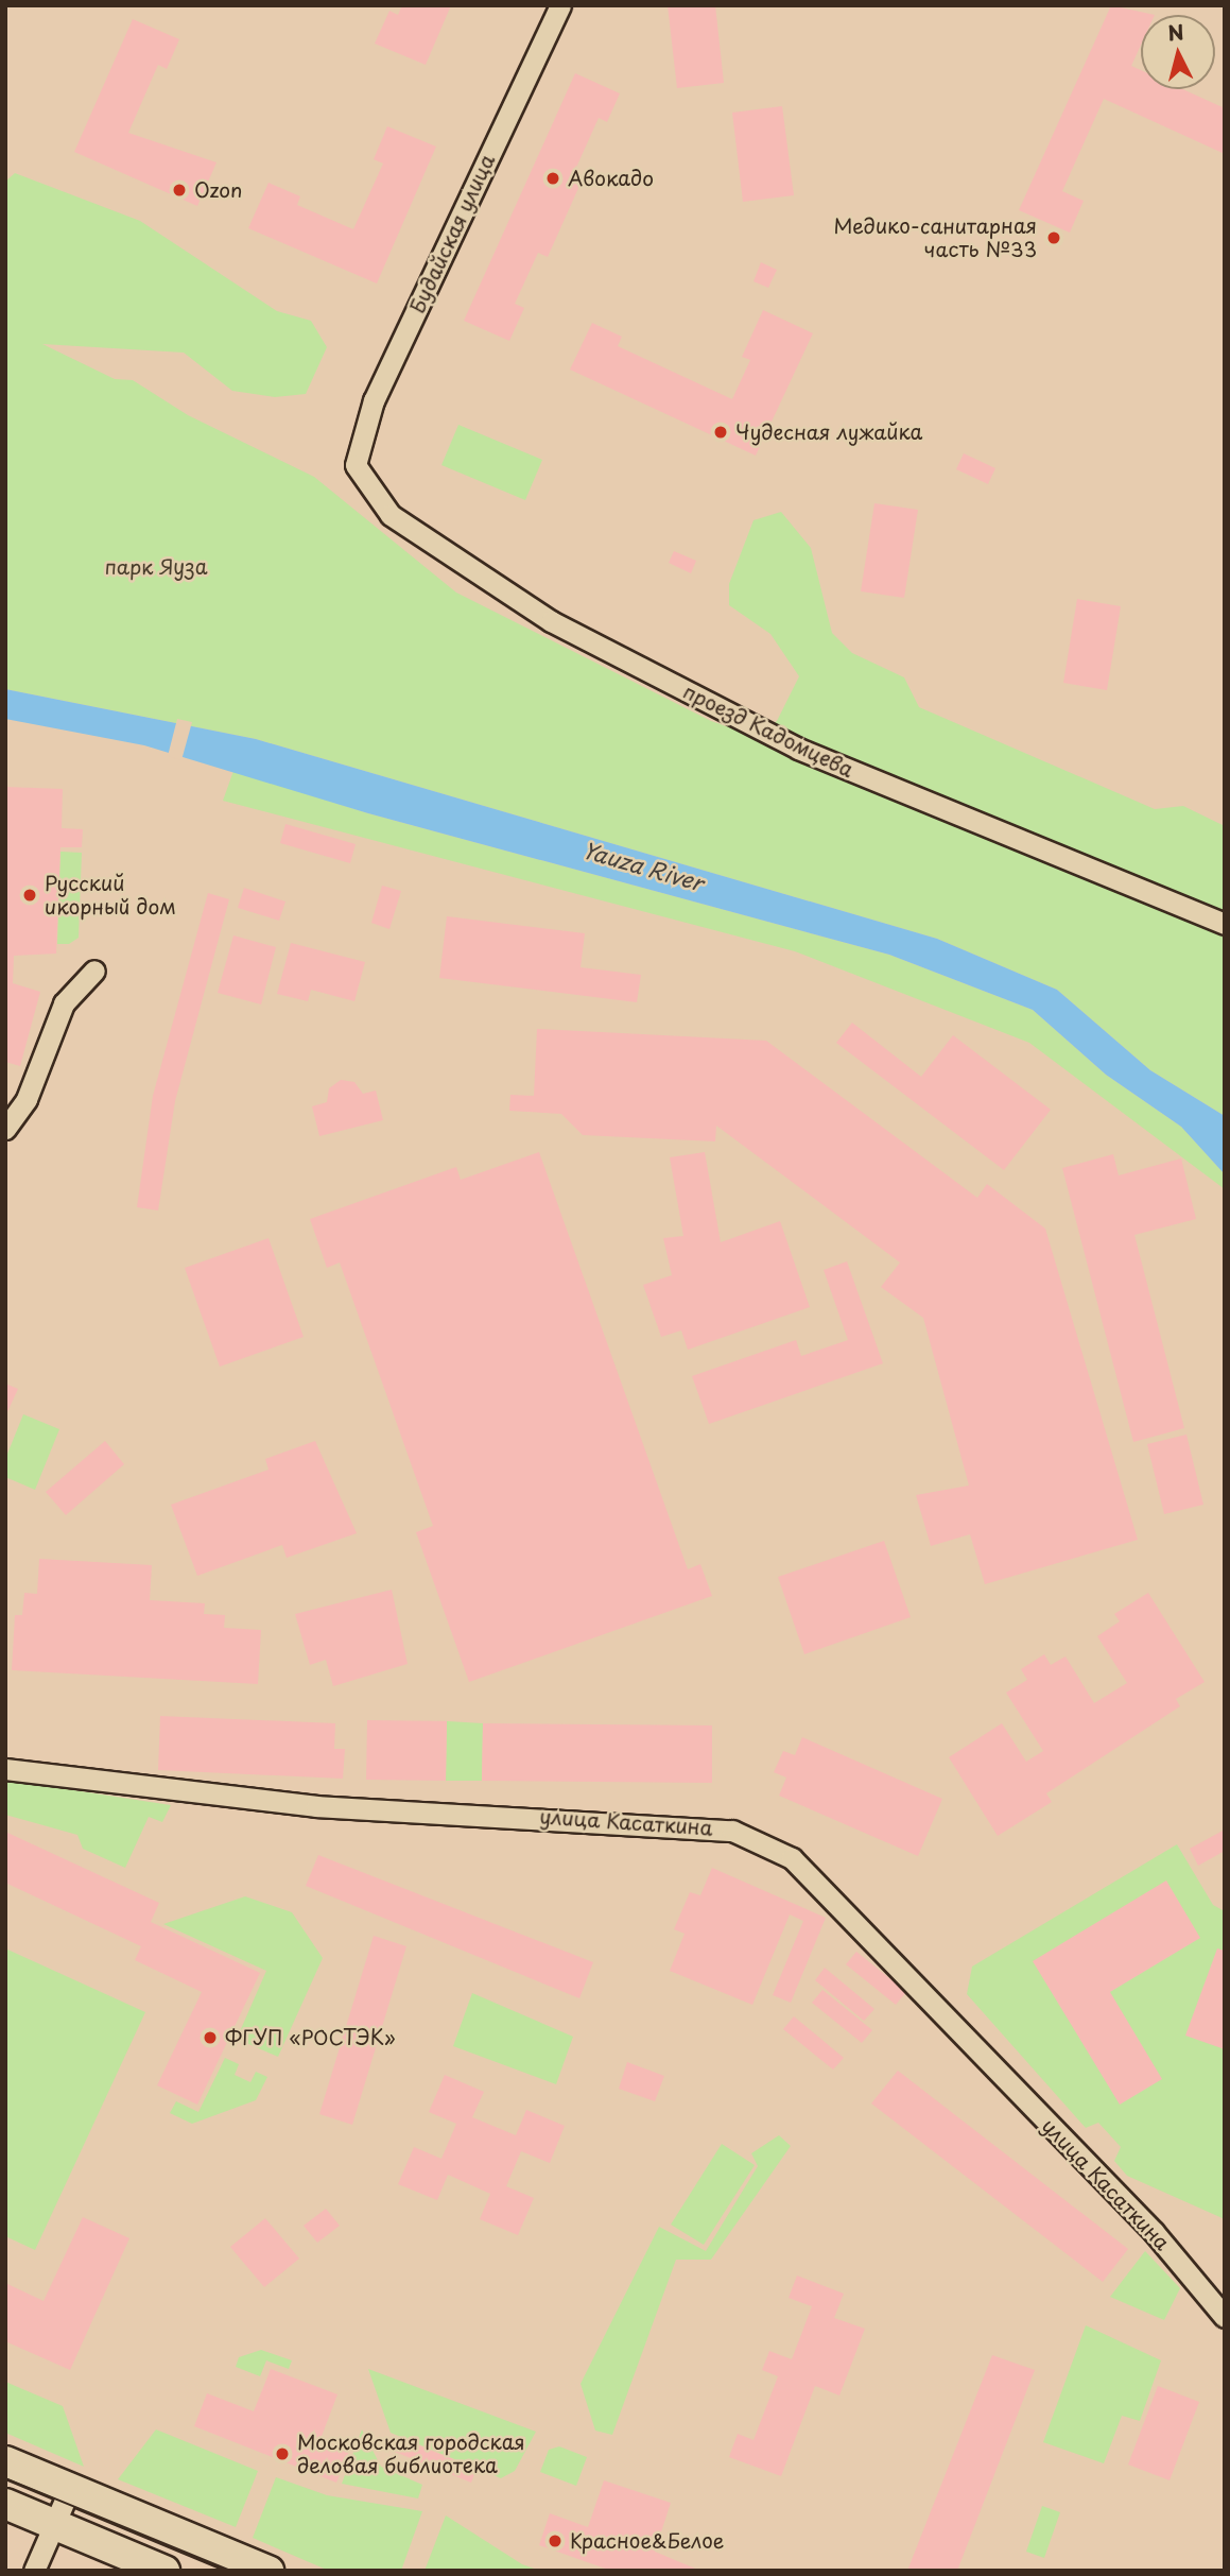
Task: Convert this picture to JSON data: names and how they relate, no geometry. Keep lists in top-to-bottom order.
{
  "streets": {
    "street": ["Будайская улица", "проезд Кадомцева", "улица Касаткина"]
  },
  "crossings": [
    ["Будайская улица", "проезд Кадомцева"]
  ],
  "water": ["Yauza River"],
  "parks": ["парк Яуза"],
  "places": [
    "Авокадо",
    "Ozon",
    "Медико-санитарная часть №33",
    "Чудесная лужайка",
    "Русский икорный дом",
    "ФГУП «РОСТЭК»",
    "Московская городская деловая библиотека",
    "Красное&Белое"
  ],
  "north": "top"
}
